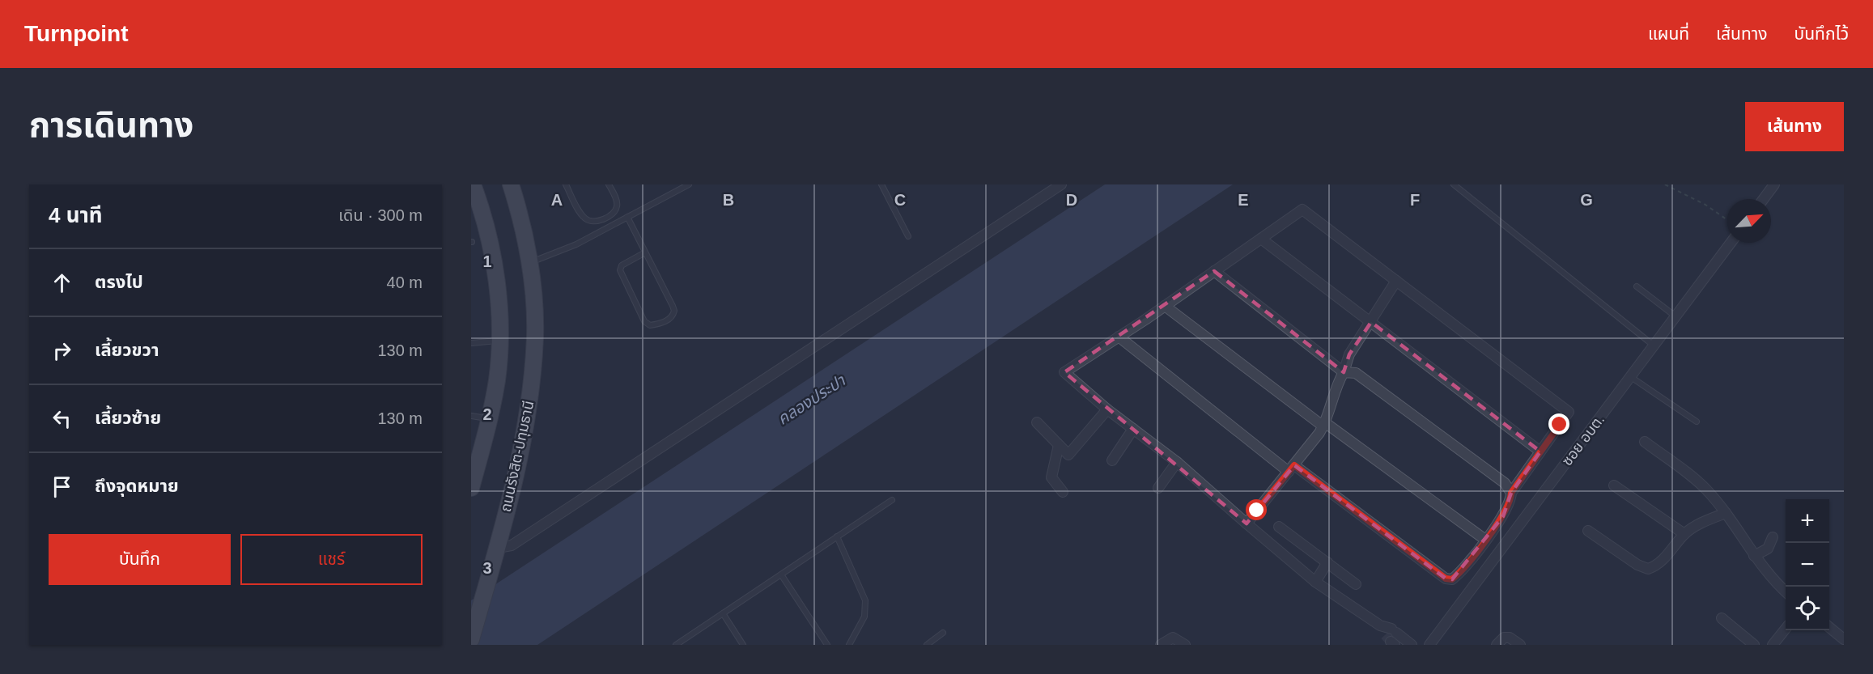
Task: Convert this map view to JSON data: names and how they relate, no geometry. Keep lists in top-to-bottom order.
{
  "streets": {
    "main road": ["ถนนรังสิต-ปทุมธานี"],
    "street": ["ซอย อบต."]
  },
  "water": ["คลองประปา"],
  "north": "top right",
  "page": {
    "header": "Turnpoint",
    "nav": ["แผนที่", "เส้นทาง", "บันทึกไว้"],
    "title": "การเดินทาง",
    "buttons": [
      "เส้นทาง",
      ["บันทึก", "แชร์"]
    ],
    "heading": ["4 นาที", "เดิน · 300 m"],
    "list": [
      ["ตรงไป", "40 m"],
      ["เลี้ยวขวา", "130 m"],
      ["เลี้ยวซ้าย", "130 m"],
      "ถึงจุดหมาย"
    ],
    "map_buttons": ["+", "−"]
  },
  "grid": {
    "columns": [
      "A",
      "B",
      "C",
      "D",
      "E",
      "F",
      "G"
    ],
    "rows": ["1", "2", "3"]
  }
}
